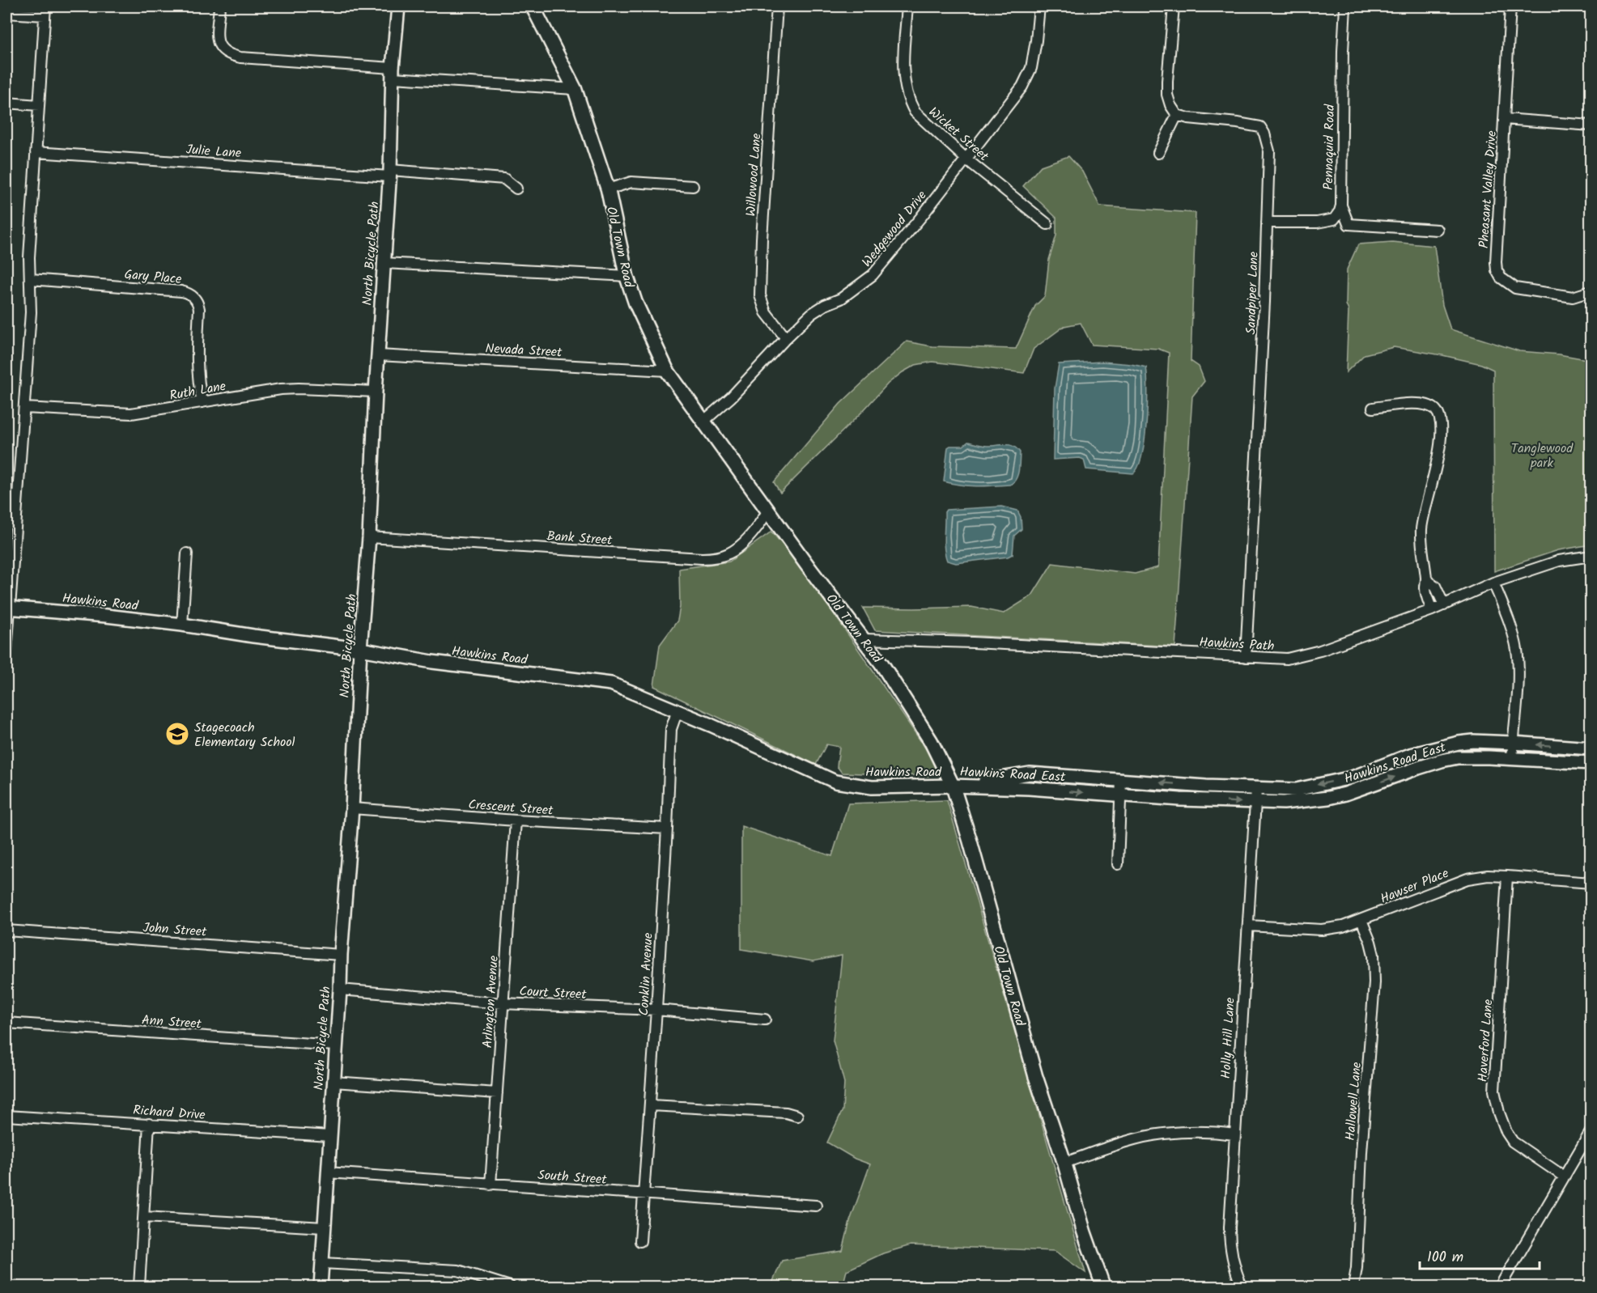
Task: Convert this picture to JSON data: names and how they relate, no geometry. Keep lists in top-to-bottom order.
{
  "streets": {
    "main road": ["Old Town Road"],
    "street": [
      "Wicket Street",
      "Pennaquid Road",
      "Julie Lane",
      "Willowood Lane",
      "Pheasant Valley Drive",
      "Wedgewood Drive",
      "North Bicycle Path",
      "Gary Place",
      "Sandpiper Lane",
      "Nevada Street",
      "Ruth Lane",
      "Bank Street",
      "Hawkins Road",
      "Hawkins Path",
      "Hawkins Road East",
      "Crescent Street",
      "Hawser Place",
      "John Street",
      "Conklin Avenue",
      "Court Street",
      "Arlington Avenue",
      "Ann Street",
      "Holly Hill Lane",
      "Haverford Lane",
      "Hallowell Lane",
      "Richard Drive",
      "South Street"
    ]
  },
  "crossings": [
    ["Wicket Street", "Wedgewood Drive"],
    ["Pennaquid Road", "Sandpiper Lane"],
    ["Julie Lane", "North Bicycle Path"],
    ["Willowood Lane", "Wedgewood Drive"],
    ["Wedgewood Drive", "Old Town Road"],
    ["Old Town Road", "Nevada Street"],
    ["Old Town Road", "Bank Street"],
    ["Old Town Road", "Hawkins Road"],
    ["Old Town Road", "Hawkins Path"],
    ["Old Town Road", "Hawkins Road East"],
    ["North Bicycle Path", "Nevada Street"],
    ["North Bicycle Path", "Ruth Lane"],
    ["North Bicycle Path", "Bank Street"],
    ["North Bicycle Path", "Hawkins Road"],
    ["North Bicycle Path", "Crescent Street"],
    ["North Bicycle Path", "John Street"],
    ["North Bicycle Path", "Court Street"],
    ["North Bicycle Path", "Ann Street"],
    ["North Bicycle Path", "Richard Drive"],
    ["North Bicycle Path", "South Street"],
    ["Gary Place", "Ruth Lane"],
    ["Sandpiper Lane", "Hawkins Path"],
    ["Hawkins Road", "Hawkins Road East"],
    ["Hawkins Road", "Conklin Avenue"],
    ["Hawkins Road East", "Holly Hill Lane"],
    ["Crescent Street", "Conklin Avenue"],
    ["Crescent Street", "Arlington Avenue"],
    ["Hawser Place", "Holly Hill Lane"],
    ["Hawser Place", "Haverford Lane"],
    ["Hawser Place", "Hallowell Lane"],
    ["Conklin Avenue", "Court Street"],
    ["Conklin Avenue", "South Street"],
    ["Court Street", "Arlington Avenue"],
    ["Arlington Avenue", "South Street"]
  ],
  "parks": ["Tanglewood park"],
  "places": {
    "school or university": ["Stagecoach Elementary School"]
  },
  "scale_bar": "100 m"
}
